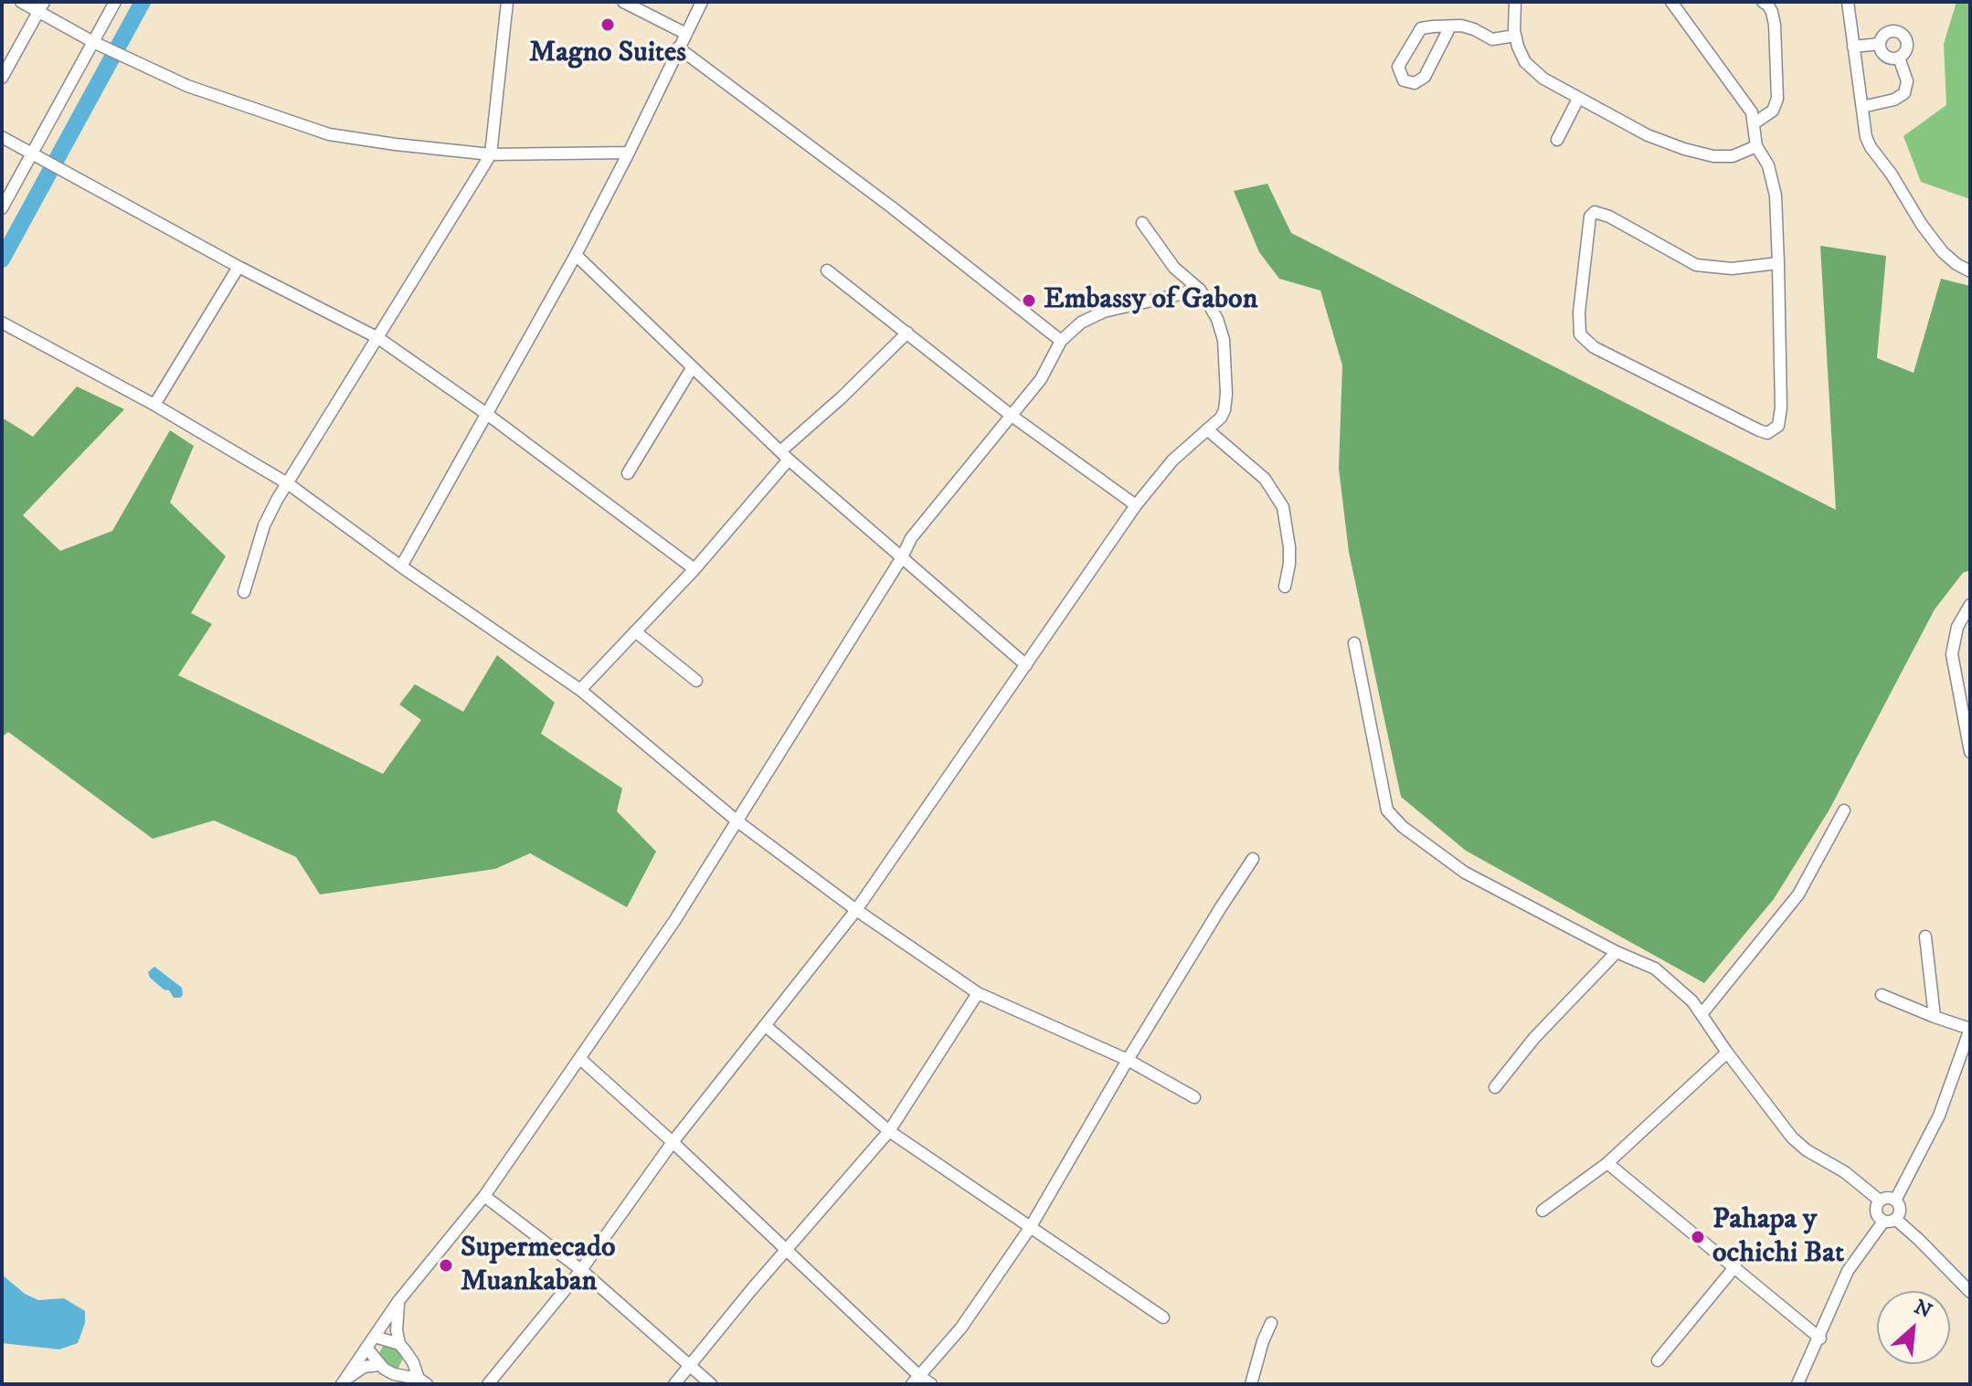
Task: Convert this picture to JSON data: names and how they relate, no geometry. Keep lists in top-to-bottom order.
{
  "places": [
    "Magno Suites",
    "Embassy of Gabon",
    "Pahapa y ochichi Bat",
    "Supermecado Muankaban"
  ],
  "north": "top right"
}
